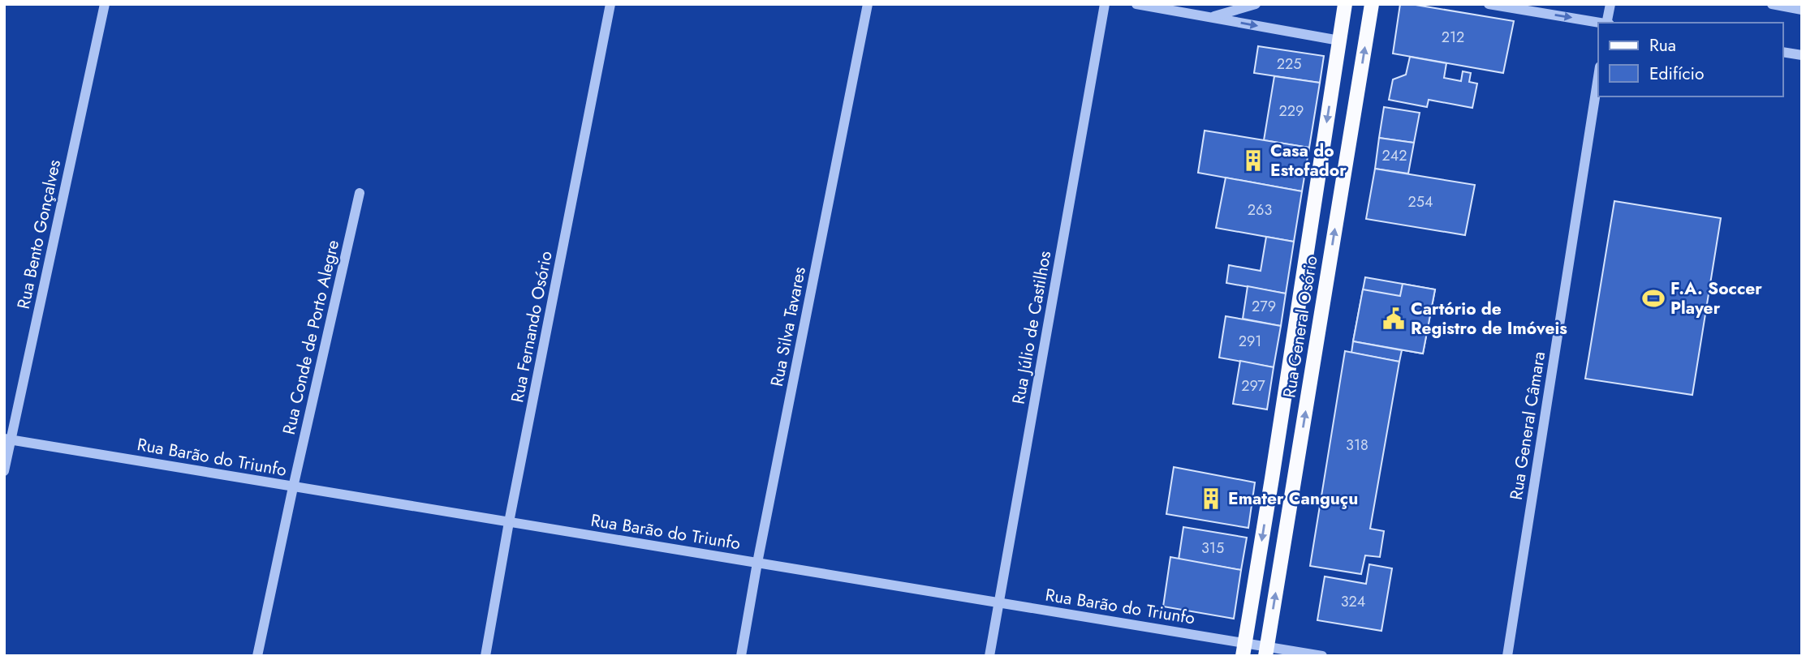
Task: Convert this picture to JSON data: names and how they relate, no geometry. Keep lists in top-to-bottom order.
{
  "streets": {
    "main road": ["Rua General Osório"],
    "street": [
      "Rua Bento Gonçalves",
      "Rua Fernando Osório",
      "Rua Silva Tavares",
      "Rua Júlio de Castilhos",
      "Rua Conde de Porto Alegre",
      "Rua General Câmara",
      "Rua Barão do Triunfo"
    ]
  },
  "crossings": [
    ["Rua Bento Gonçalves", "Rua Barão do Triunfo"],
    ["Rua Fernando Osório", "Rua Barão do Triunfo"],
    ["Rua Silva Tavares", "Rua Barão do Triunfo"],
    ["Rua General Osório", "Rua Barão do Triunfo"],
    ["Rua Júlio de Castilhos", "Rua Barão do Triunfo"],
    ["Rua Conde de Porto Alegre", "Rua Barão do Triunfo"]
  ],
  "places": {
    "building": ["Casa do Estofador", "Emater Canguçu"],
    "sports": ["F.A. Soccer Player"],
    "public building": ["Cartório de Registro de Imóveis"]
  },
  "house_numbers": [
    "212",
    "225",
    "229",
    "242",
    "254",
    "263",
    "279",
    "291",
    "297",
    "318",
    "315",
    "324"
  ],
  "legend": ["Rua", "Edifício"]
}
